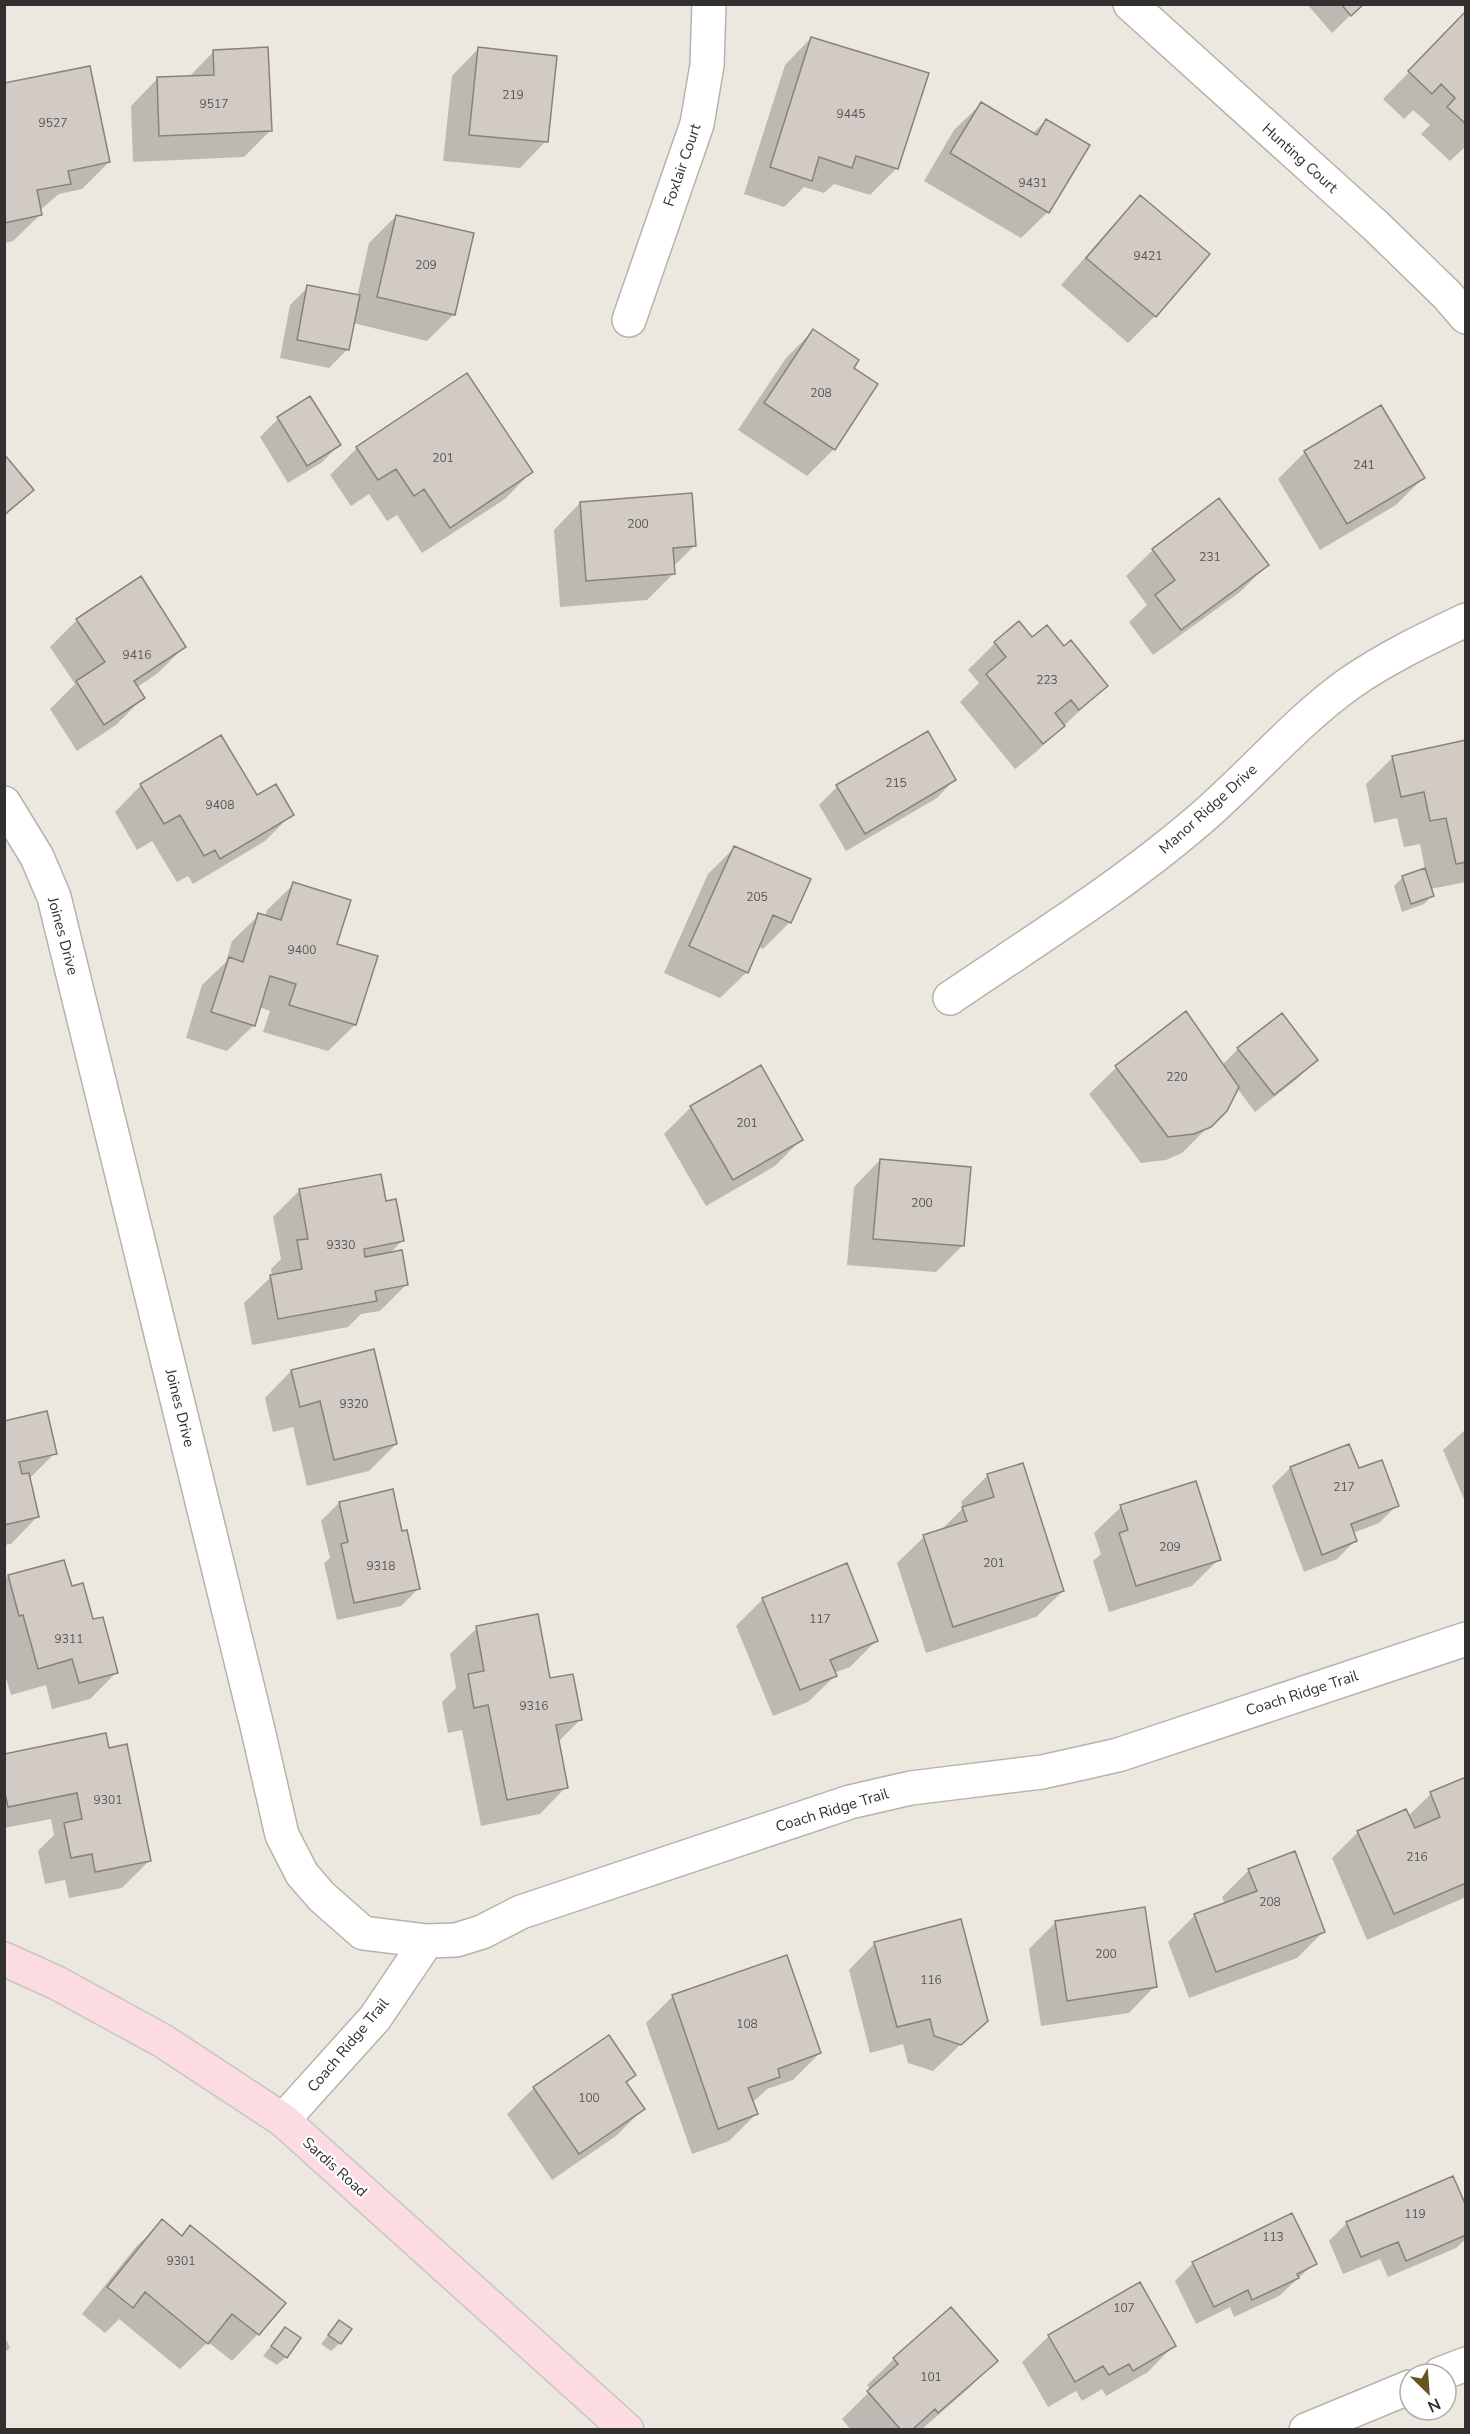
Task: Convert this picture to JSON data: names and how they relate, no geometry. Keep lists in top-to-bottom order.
{
  "streets": {
    "main road": ["Sardis Road"],
    "street": [
      "Hunting Court",
      "Foxlair Court",
      "Manor Ridge Drive",
      "Joines Drive",
      "Coach Ridge Trail"
    ]
  },
  "crossings": [
    ["Joines Drive", "Coach Ridge Trail"],
    ["Coach Ridge Trail", "Sardis Road"]
  ],
  "house_numbers": [
    "219",
    "9517",
    "9445",
    "9527",
    "9431",
    "9421",
    "209",
    "208",
    "201",
    "241",
    "200",
    "231",
    "9416",
    "223",
    "215",
    "9408",
    "205",
    "9400",
    "220",
    "201",
    "200",
    "9330",
    "9320",
    "217",
    "209",
    "201",
    "9318",
    "117",
    "9311",
    "9316",
    "9301",
    "216",
    "208",
    "200",
    "116",
    "108",
    "100",
    "119",
    "113",
    "9301",
    "107",
    "101"
  ],
  "north": "bottom right"
}
